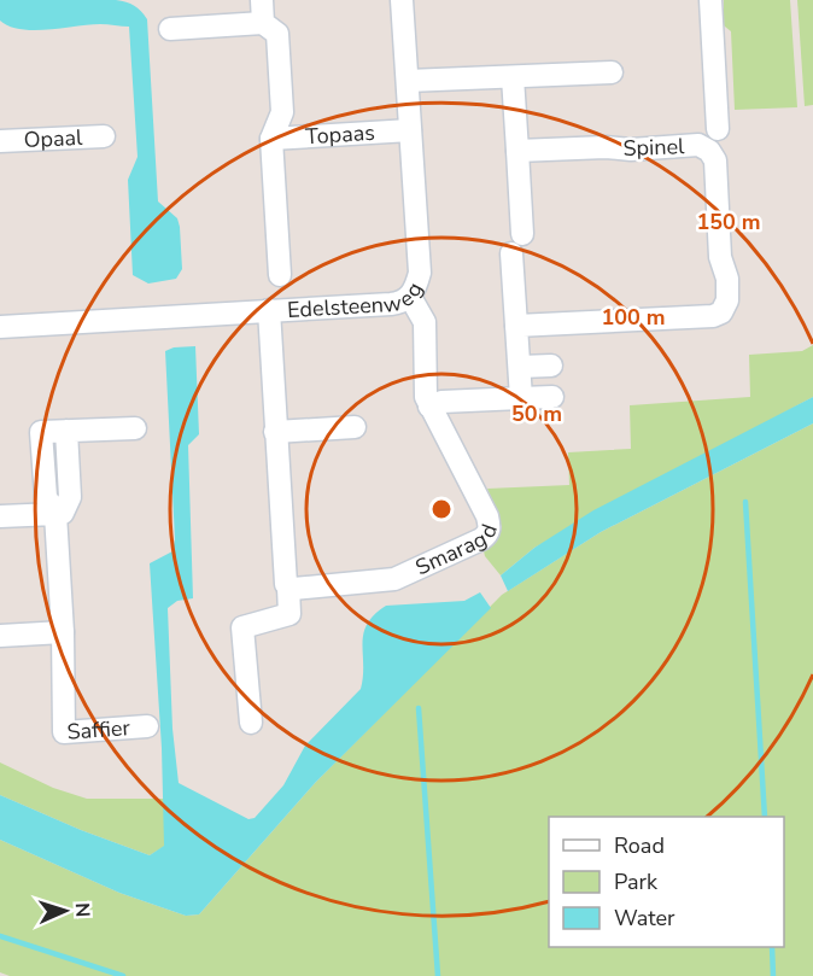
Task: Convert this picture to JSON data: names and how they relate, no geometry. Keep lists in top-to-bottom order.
{
  "streets": {
    "street": [
      "Topaas",
      "Opaal",
      "Spinel",
      "Edelsteenweg",
      "Smaragd",
      "Saffier"
    ]
  },
  "crossings": [
    ["Topaas", "Edelsteenweg"],
    ["Edelsteenweg", "Smaragd"]
  ],
  "legend": ["Road", "Park", "Water"],
  "north": "right",
  "rings": ["150 m", "100 m", "50 m"]
}
